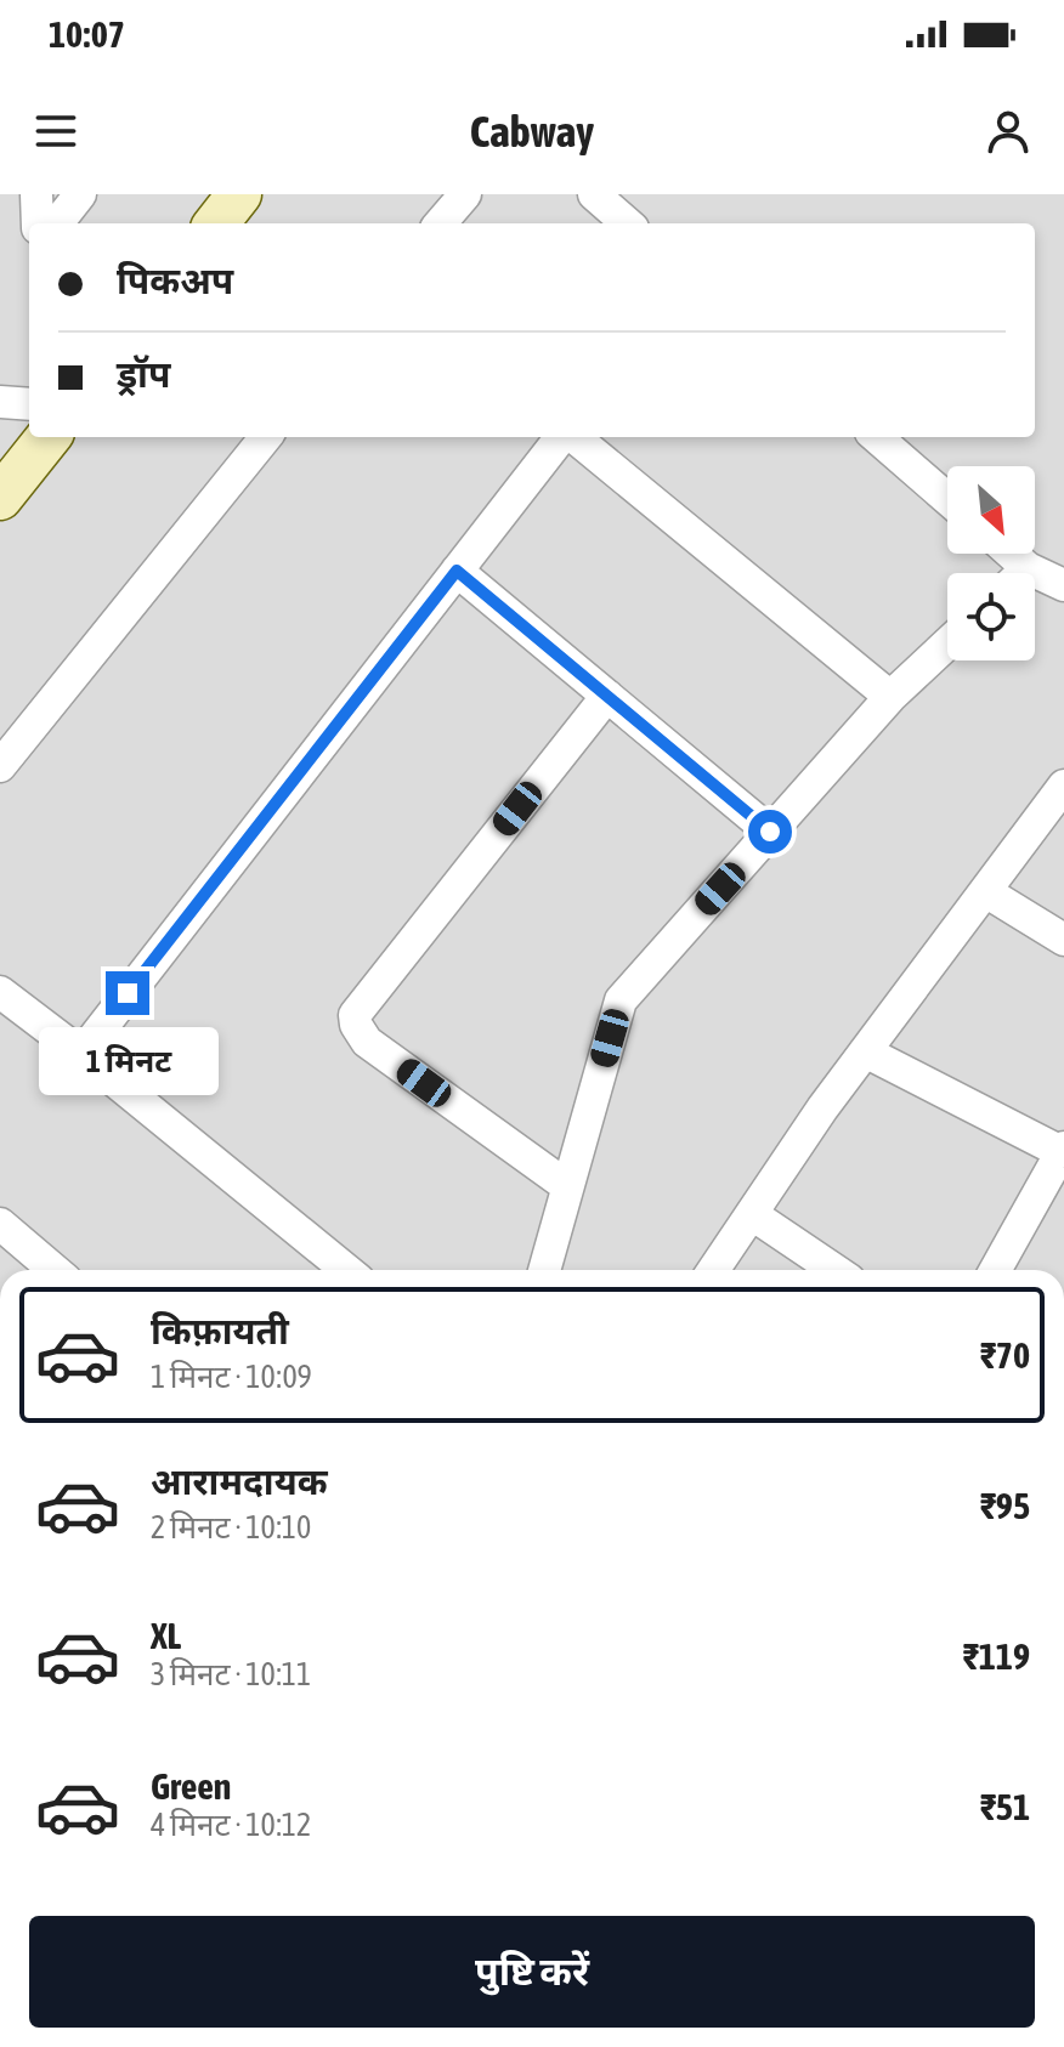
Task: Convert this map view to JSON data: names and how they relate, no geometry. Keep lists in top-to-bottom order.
{
  "north": "bottom right",
  "page": {
    "status": "10:07",
    "header": "Cabway",
    "banner": ["पिकअप", "ड्रॉप"],
    "bubble": "1 मिनट",
    "list": [
      {
        "name": "किफ़ायती",
        "note": "1 मिनट · 10:09",
        "value": "₹70"
      },
      {
        "name": "आरामदायक",
        "note": "2 मिनट · 10:10",
        "value": "₹95"
      },
      {
        "name": "XL",
        "note": "3 मिनट · 10:11",
        "value": "₹119"
      },
      {
        "name": "Green",
        "note": "4 मिनट · 10:12",
        "value": "₹51"
      }
    ],
    "buttons": "पुष्टि करें"
  }
}
